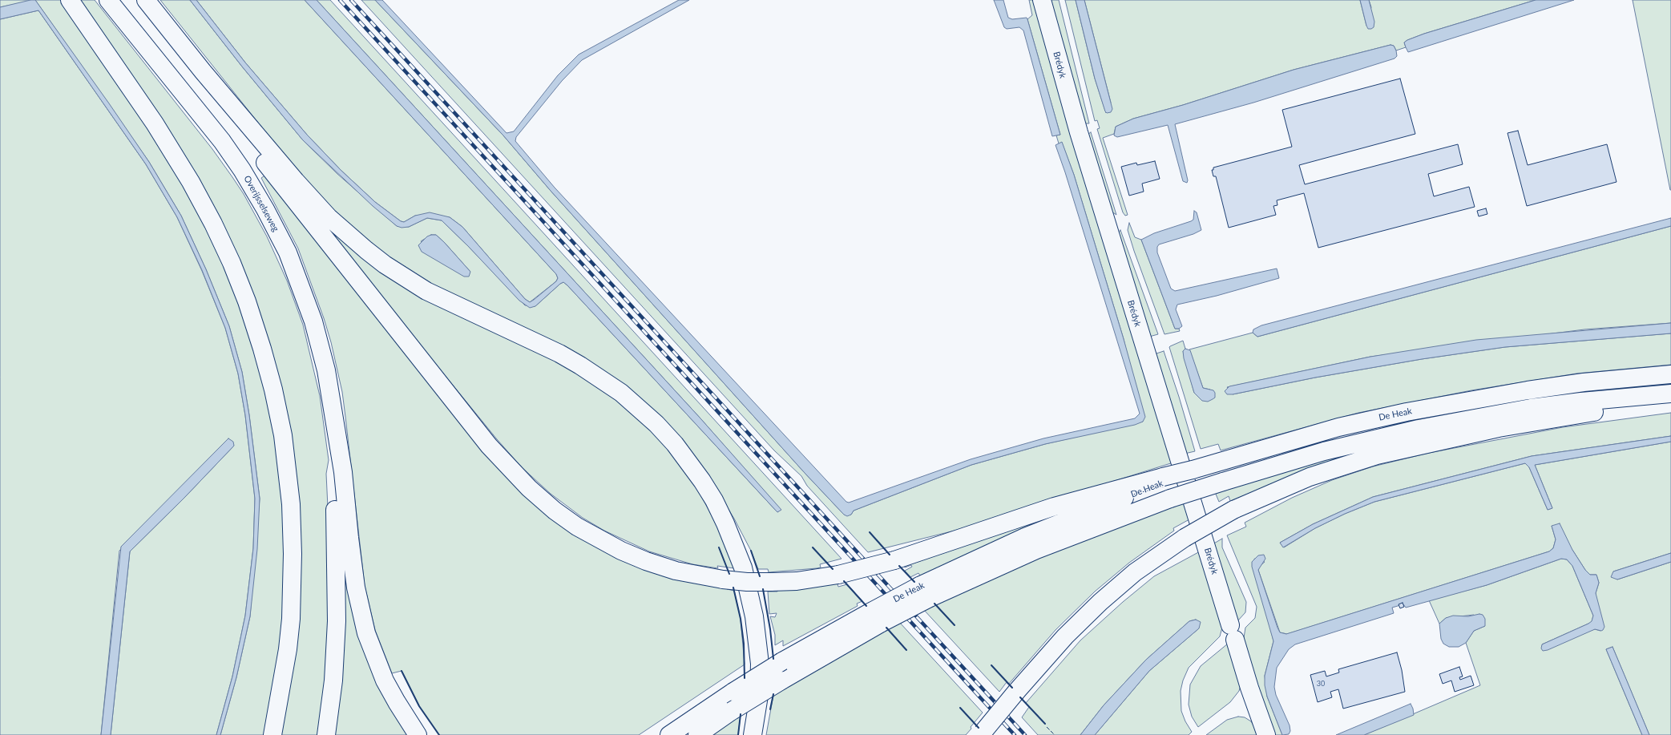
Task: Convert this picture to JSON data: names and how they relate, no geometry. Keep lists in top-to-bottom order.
{
  "streets": {
    "main road": ["Brédyk", "Overijsselseweg", "De Heak"]
  },
  "house_numbers": ["30"]
}
